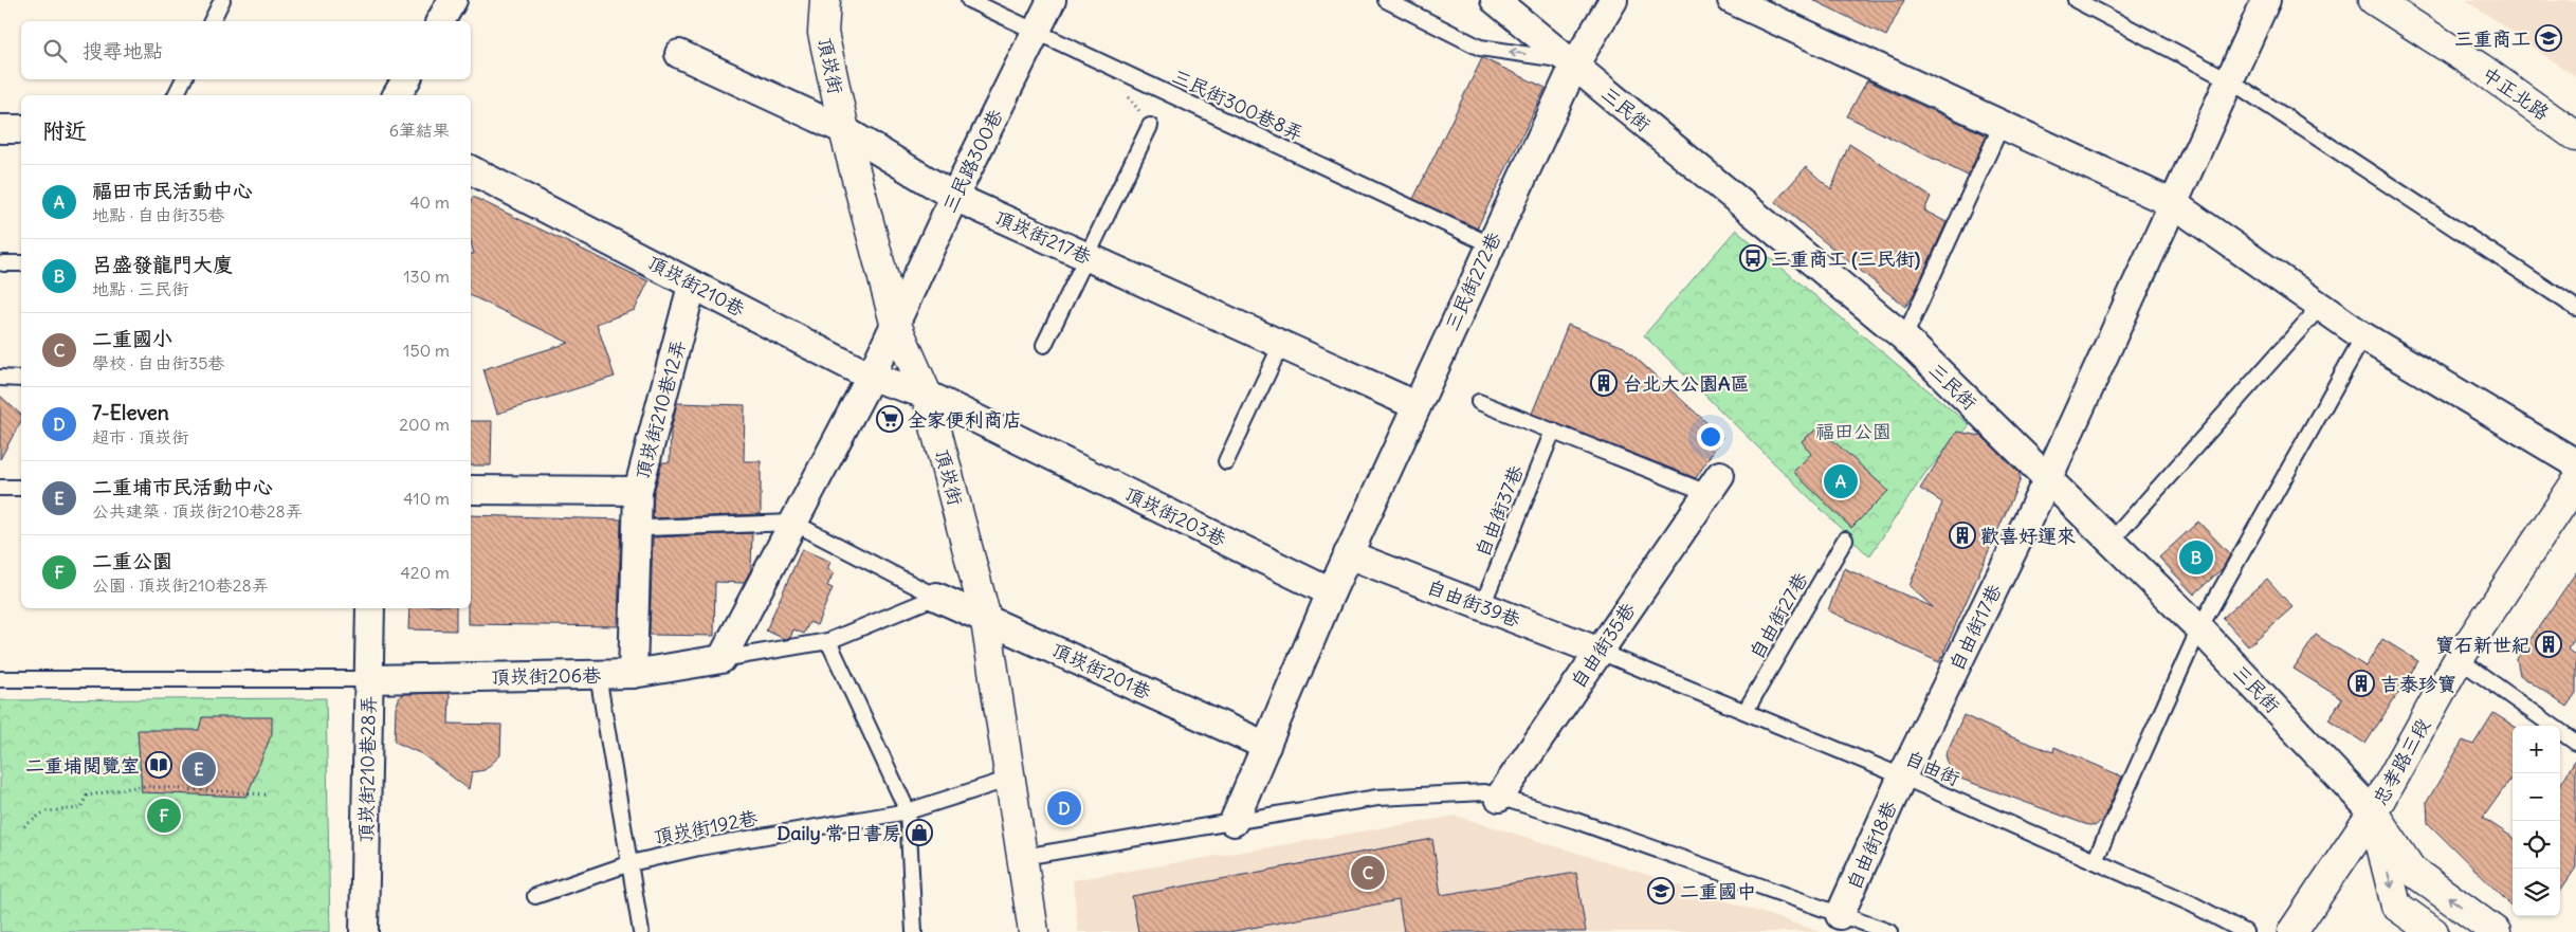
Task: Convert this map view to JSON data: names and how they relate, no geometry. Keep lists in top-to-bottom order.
{
  "streets": {
    "street": [
      "頂崁街",
      "中正北路",
      "三民街",
      "三民路300巷",
      "頂崁街217巷",
      "三民街272巷",
      "頂崁街210巷",
      "頂崁街210巷12弄",
      "頂崁街203巷",
      "自由街39巷",
      "自由街17巷",
      "自由街35巷",
      "頂崁街201巷",
      "頂崁街206巷",
      "忠孝路三段",
      "頂崁街210巷28弄",
      "自由街18巷"
    ],
    "lane": [
      "三民街300巷8弄",
      "自由街37巷",
      "自由街27巷",
      "自由街",
      "頂崁街192巷"
    ]
  },
  "crossings": [
    ["頂崁街", "三民路300巷"],
    ["頂崁街", "頂崁街217巷"],
    ["頂崁街", "頂崁街210巷"],
    ["頂崁街", "頂崁街203巷"],
    ["頂崁街", "頂崁街201巷"],
    ["頂崁街", "頂崁街192巷"],
    ["三民街300巷8弄", "三民路300巷"],
    ["三民街300巷8弄", "三民街272巷"],
    ["三民街", "三民街272巷"],
    ["三民街", "自由街17巷"],
    ["三民街", "忠孝路三段"],
    ["三民路300巷", "頂崁街217巷"],
    ["三民路300巷", "頂崁街210巷"],
    ["三民路300巷", "頂崁街206巷"],
    ["頂崁街217巷", "三民街272巷"],
    ["三民街272巷", "自由街39巷"],
    ["頂崁街210巷", "頂崁街210巷12弄"],
    ["頂崁街210巷", "頂崁街203巷"],
    ["自由街37巷", "自由街39巷"],
    ["自由街37巷", "自由街35巷"],
    ["自由街39巷", "自由街35巷"],
    ["自由街39巷", "自由街"],
    ["自由街27巷", "自由街"],
    ["自由街17巷", "自由街"],
    ["自由街17巷", "自由街18巷"],
    ["自由街35巷", "自由街"],
    ["頂崁街206巷", "頂崁街210巷28弄"],
    ["自由街", "自由街18巷"]
  ],
  "parks": ["福田公園"],
  "places": {
    "school or university": ["三重商工", "二重國中"],
    "bus stop": ["三重商工 (三民街)"],
    "building": [
      "台北大公園A區",
      "歡喜好運來",
      "寶石新世紀",
      "吉泰珍寶"
    ],
    "supermarket": ["全家便利商店"],
    "library": ["二重埔閱覽室"],
    "shop": ["Daily 常日書房"]
  },
  "page": {
    "search": "搜尋地點",
    "heading": ["附近", "6筆結果"],
    "list": [
      {
        "mark": "A",
        "name": "福田市民活動中心",
        "note": "地點 · 自由街35巷",
        "value": "40 m"
      },
      {
        "mark": "B",
        "name": "呂盛發龍門大廈",
        "note": "地點 · 三民街",
        "value": "130 m"
      },
      {
        "mark": "C",
        "name": "二重國小",
        "note": "學校 · 自由街35巷",
        "value": "150 m"
      },
      {
        "mark": "D",
        "name": "7-Eleven",
        "note": "超市 · 頂崁街",
        "value": "200 m"
      },
      {
        "mark": "E",
        "name": "二重埔市民活動中心",
        "note": "公共建築 · 頂崁街210巷28弄",
        "value": "410 m"
      },
      {
        "mark": "F",
        "name": "二重公園",
        "note": "公園 · 頂崁街210巷28弄",
        "value": "420 m"
      }
    ],
    "pins": [
      "A",
      "B",
      "E",
      "D",
      "F",
      "C"
    ],
    "map_buttons": ["+", "−"]
  }
}
